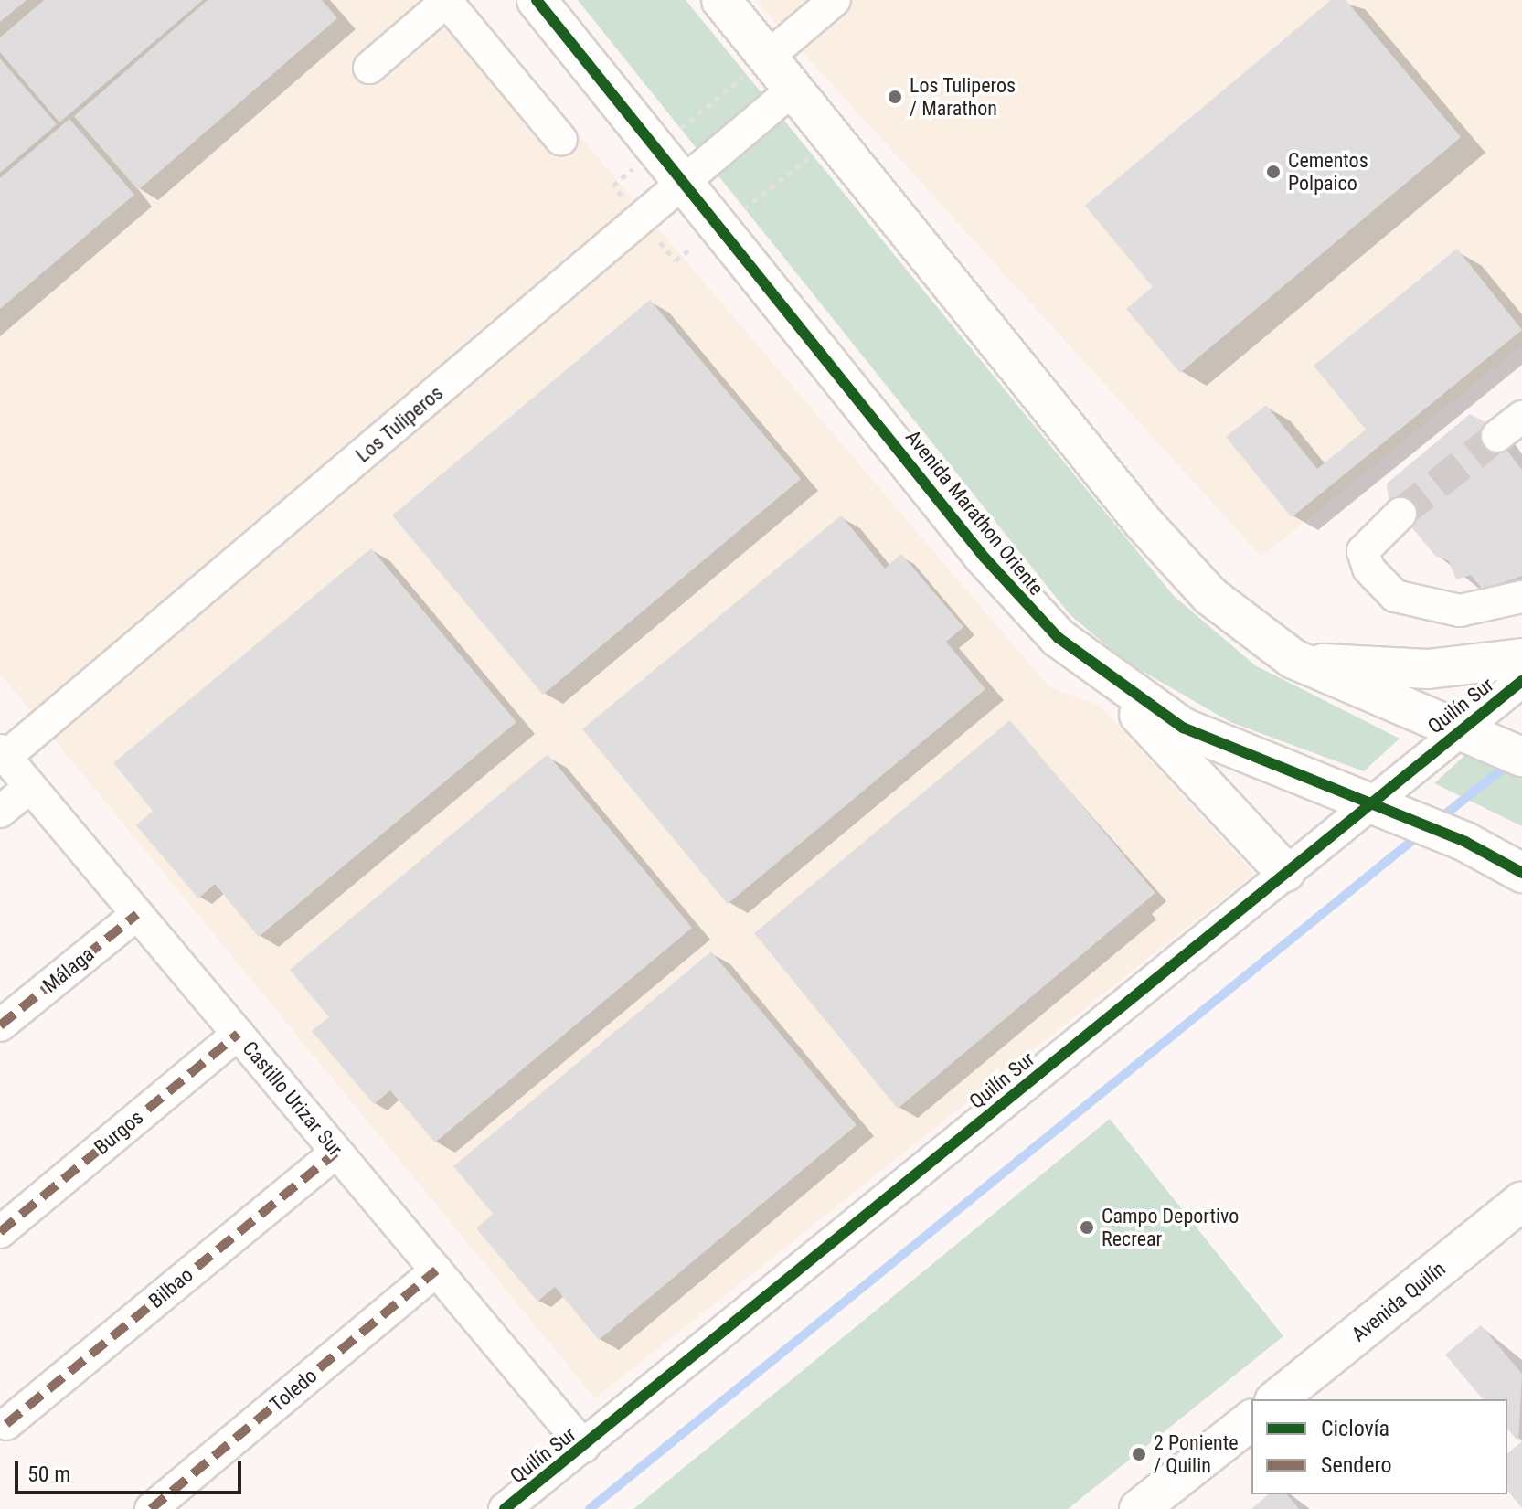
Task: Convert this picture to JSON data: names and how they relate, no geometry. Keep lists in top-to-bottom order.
{
  "streets": {
    "main road": ["Avenida Marathon Oriente", "Avenida Quilín"],
    "street": [
      "Los Tuliperos",
      "Quilín Sur",
      "Málaga",
      "Castillo Urizar Sur",
      "Burgos",
      "Bilbao",
      "Toledo"
    ]
  },
  "crossings": [
    ["Los Tuliperos", "Avenida Marathon Oriente"],
    ["Los Tuliperos", "Castillo Urizar Sur"],
    ["Avenida Marathon Oriente", "Quilín Sur"],
    ["Quilín Sur", "Castillo Urizar Sur"],
    ["Málaga", "Castillo Urizar Sur"],
    ["Castillo Urizar Sur", "Burgos"],
    ["Castillo Urizar Sur", "Bilbao"],
    ["Castillo Urizar Sur", "Toledo"]
  ],
  "places": [
    "Los Tuliperos / Marathon",
    "Cementos Polpaico",
    "Campo Deportivo Recrear",
    "2 Poniente / Quilin"
  ],
  "legend": ["Ciclovía", "Sendero"],
  "scale_bar": "50 m"
}
